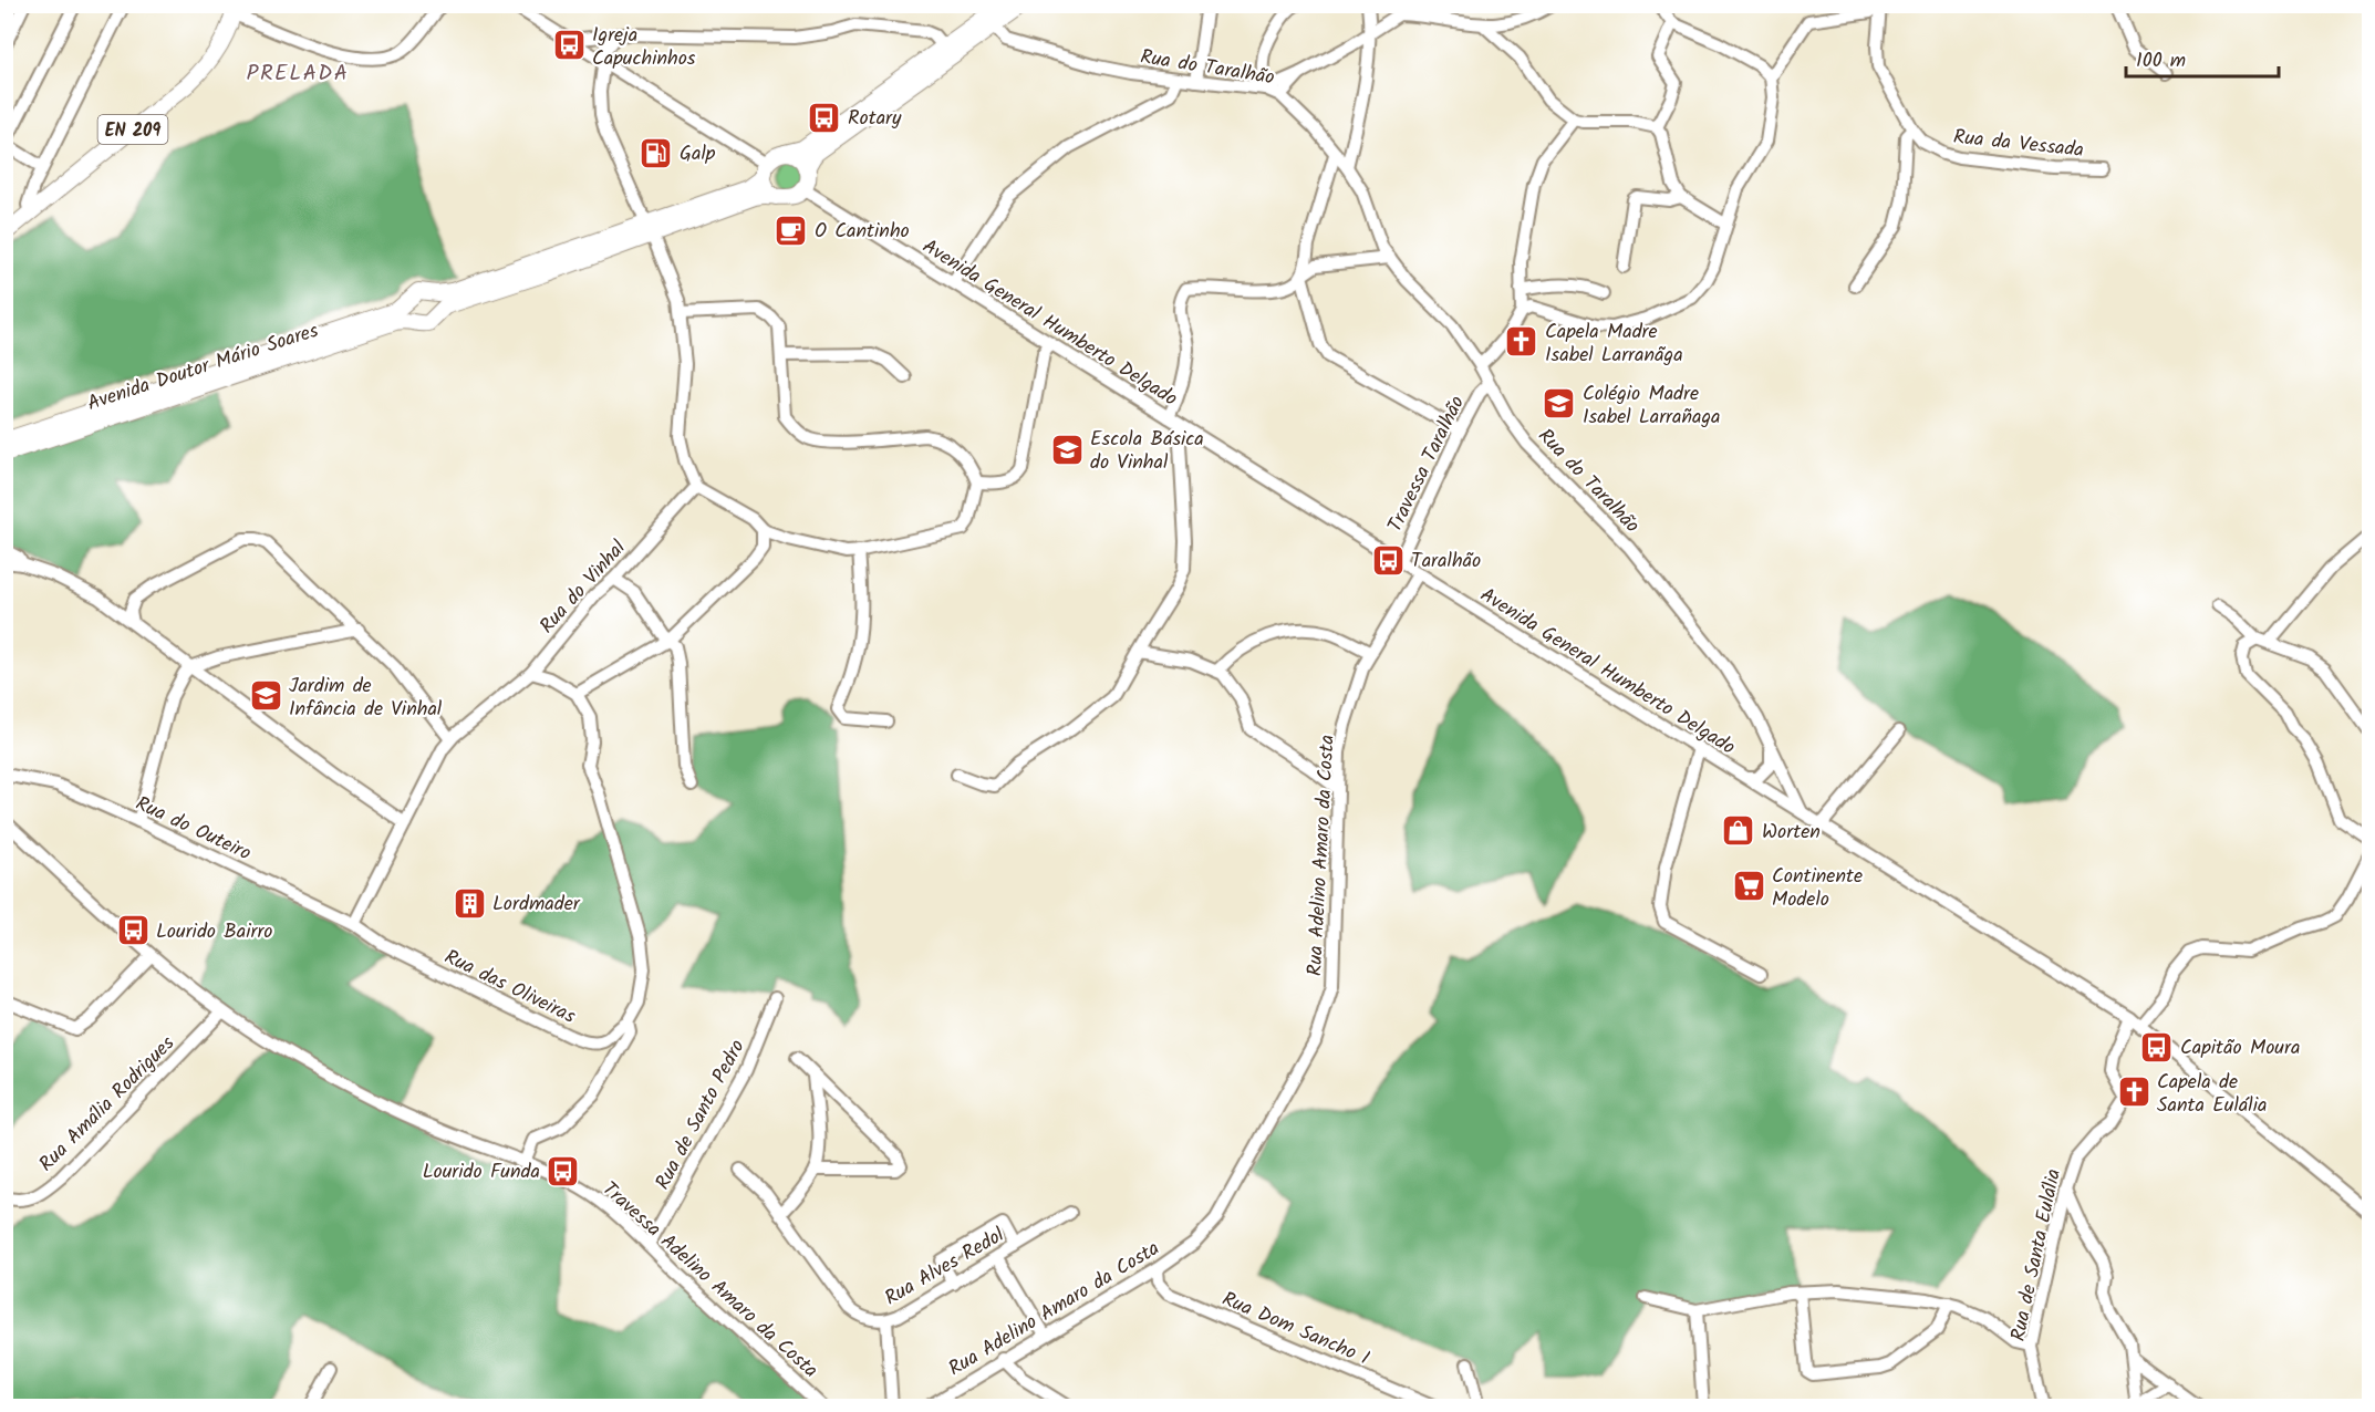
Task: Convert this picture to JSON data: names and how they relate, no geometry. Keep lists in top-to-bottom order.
{
  "streets": {
    "main road": ["EN 209", "Avenida Doutor Mário Soares"],
    "street": [
      "Rua do Taralhão",
      "Rua da Vessada",
      "Avenida General Humberto Delgado",
      "Travessa Taralhão",
      "Rua do Vinhal",
      "Rua do Outeiro",
      "Rua Adelino Amaro da Costa",
      "Rua das Oliveiras",
      "Rua Amália Rodrigues",
      "Rua de Santo Pedro",
      "Rua de Santa Eulália",
      "Rua Alves Redol",
      "Travessa Adelino Amaro da Costa",
      "Rua Dom Sancho I"
    ]
  },
  "crossings": [
    ["Rua do Taralhão", "Avenida General Humberto Delgado"],
    ["Rua do Taralhão", "Travessa Taralhão"],
    ["Avenida General Humberto Delgado", "Avenida Doutor Mário Soares"],
    ["Avenida General Humberto Delgado", "Travessa Taralhão"],
    ["Avenida General Humberto Delgado", "Rua Adelino Amaro da Costa"],
    ["Avenida General Humberto Delgado", "Rua de Santa Eulália"],
    ["Rua do Vinhal", "Rua do Outeiro"],
    ["Rua do Vinhal", "Rua das Oliveiras"],
    ["Rua do Outeiro", "Rua das Oliveiras"],
    ["Rua Adelino Amaro da Costa", "Rua Dom Sancho I"],
    ["Rua Amália Rodrigues", "Travessa Adelino Amaro da Costa"],
    ["Rua de Santo Pedro", "Travessa Adelino Amaro da Costa"]
  ],
  "districts": ["PRELADA"],
  "places": {
    "bus stop": [
      "Igreja Capuchinhos",
      "Rotary",
      "Taralhão",
      "Lourido Bairro",
      "Capitão Moura",
      "Lourido Funda"
    ],
    "fuel station": ["Galp"],
    "cafe": ["O Cantinho"],
    "church": ["Capela Madre Isabel Larranãga", "Capela de Santa Eulália"],
    "school or university": ["Colégio Madre Isabel Larrañaga", "Escola Básica do Vinhal", "Jardim de Infância de Vinhal"],
    "shop": ["Worten"],
    "supermarket": ["Continente Modelo"],
    "building": ["Lordmader"]
  },
  "scale_bar": "100 m"
}
